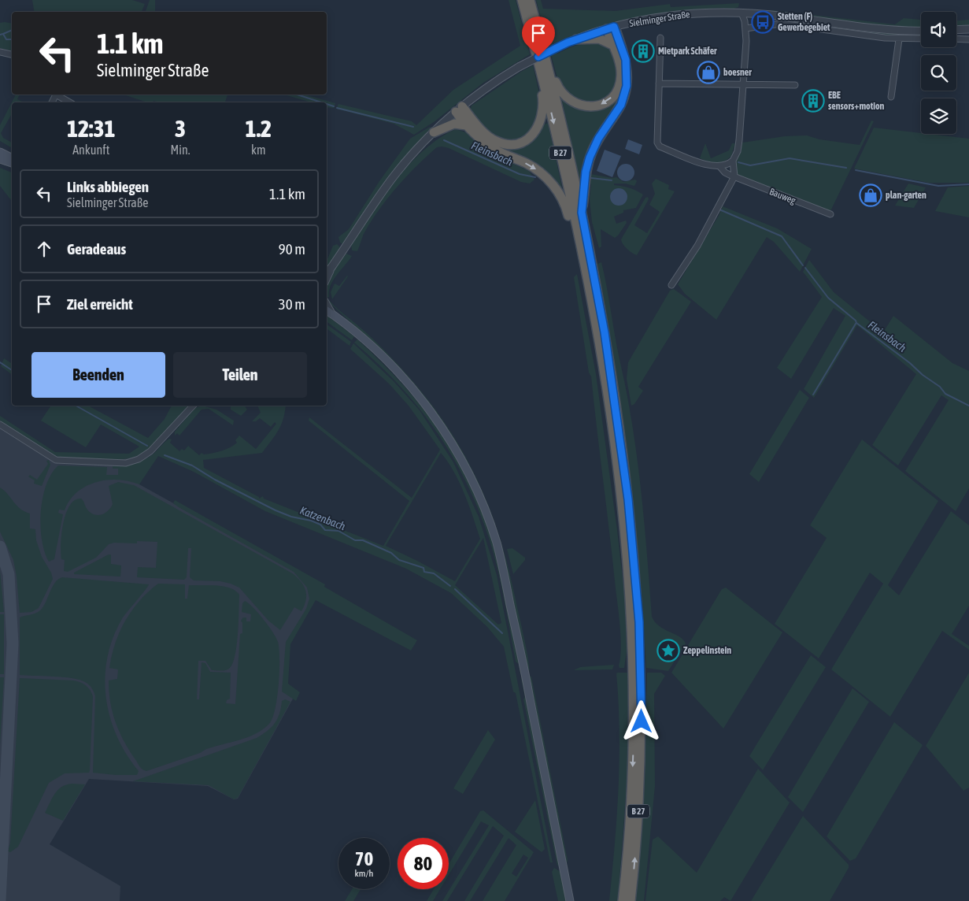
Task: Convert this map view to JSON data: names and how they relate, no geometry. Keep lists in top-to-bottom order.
{
  "streets": {
    "highway": ["B 27"],
    "street": ["Sielminger Straße", "Bauweg"]
  },
  "crossings": [
    ["Sielminger Straße", "Bauweg"]
  ],
  "water": ["Fleinsbach", "Katzenbach"],
  "places": {
    "bus stop": ["Stetten (F) Gewerbegebiet"],
    "building": ["Mietpark Schäfer", "EBE sensors+motion"],
    "shop": ["boesner", "plan-garten"],
    "place": ["Zeppelinstein"]
  },
  "page": {
    "turn": ["1.1 km", "Sielminger Straße"],
    "eta": [
      "12:31",
      "Ankunft",
      "3",
      "Min.",
      "1.2",
      "km"
    ],
    "list": [
      {
        "name": "Links abbiegen",
        "note": "Sielminger Straße",
        "value": "1.1 km"
      },
      {
        "name": "Geradeaus",
        "value": "90 m"
      },
      {
        "name": "Ziel erreicht",
        "value": "30 m"
      }
    ],
    "buttons": ["Beenden", "Teilen"],
    "speed": "70 km/h",
    "limit": "80"
  }
}
